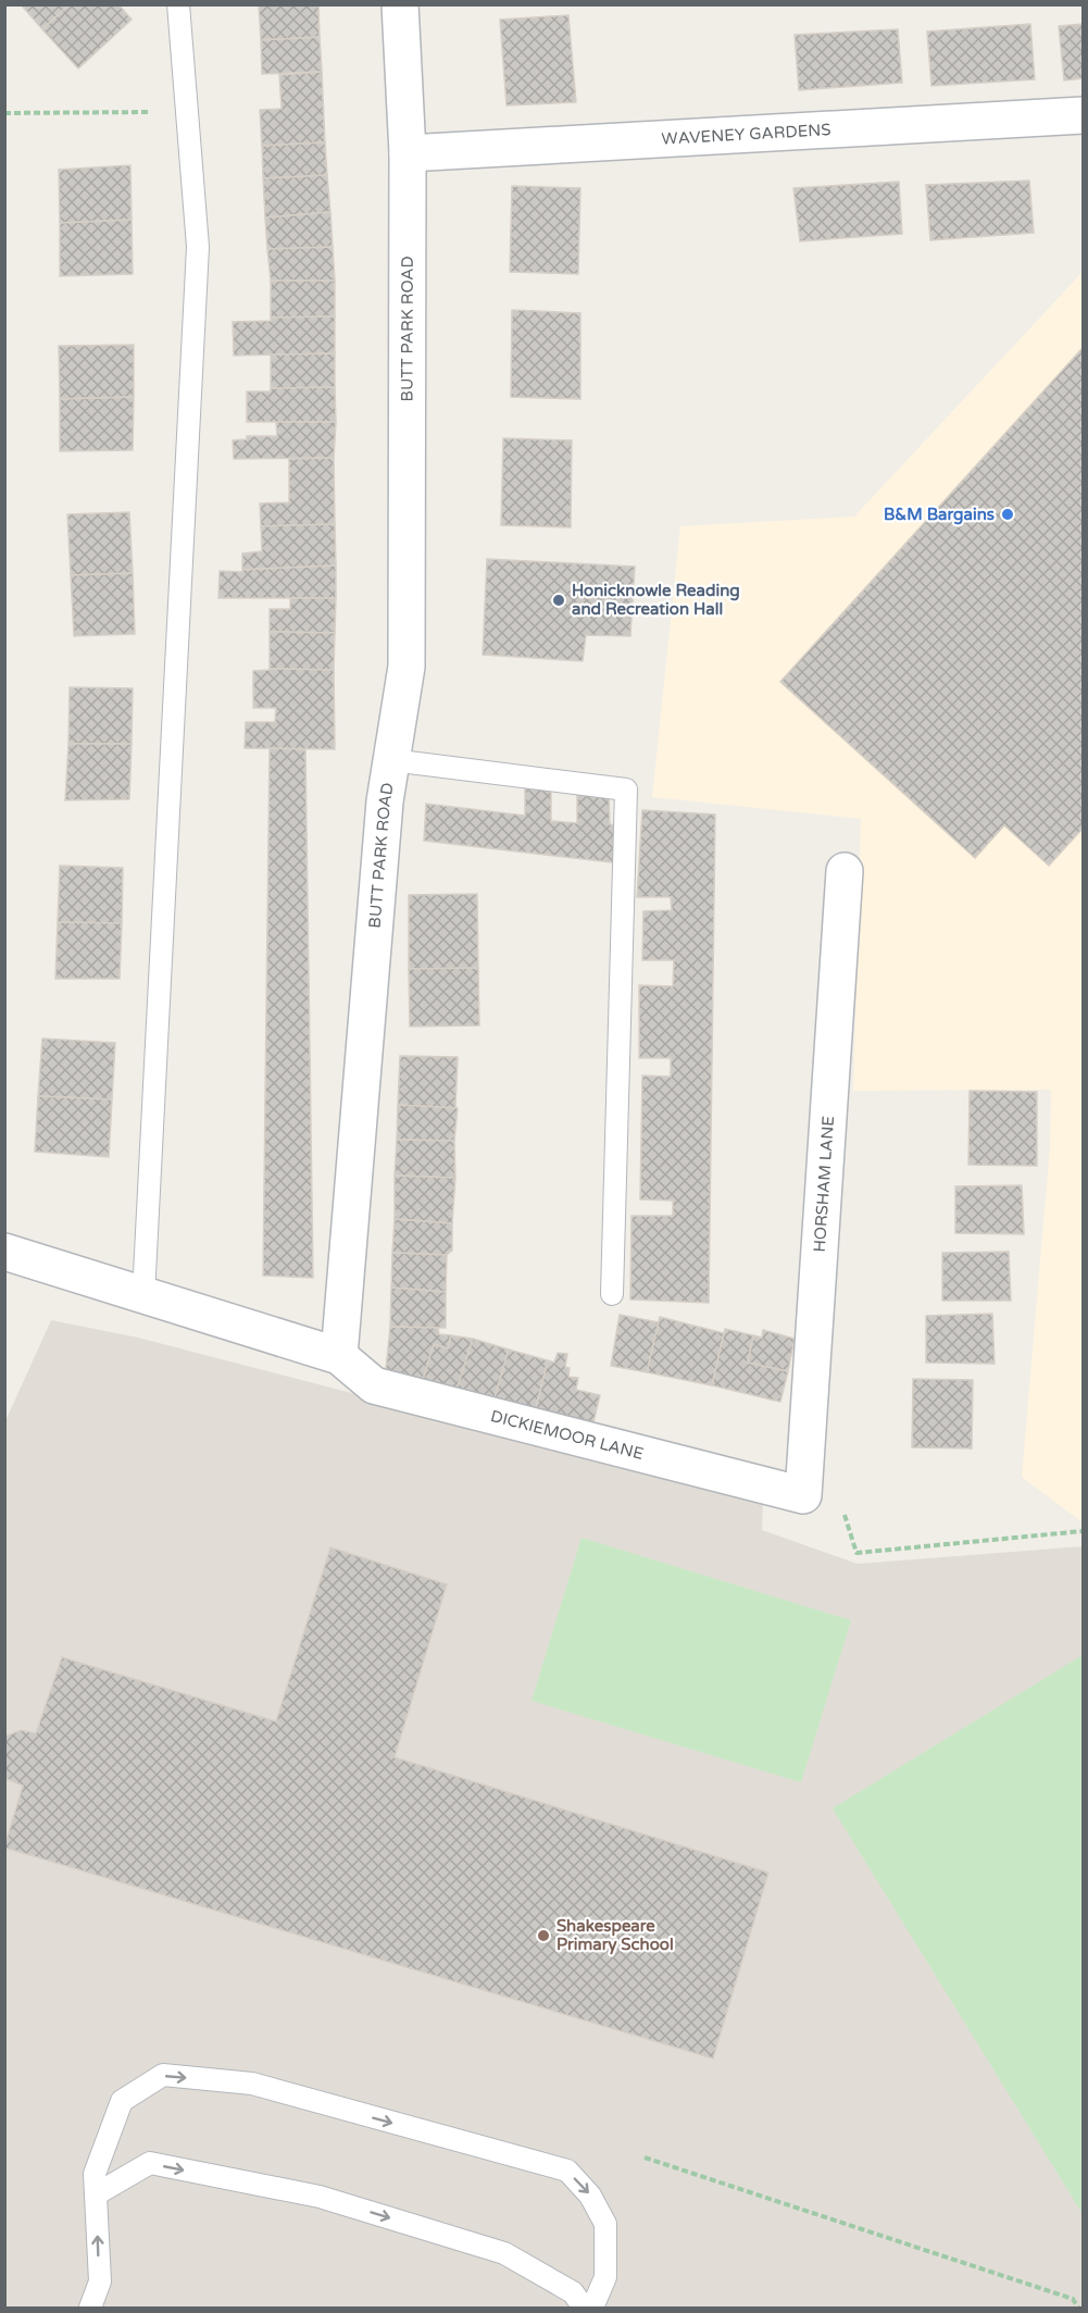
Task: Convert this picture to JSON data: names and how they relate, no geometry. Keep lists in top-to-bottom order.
{
  "streets": {
    "street": [
      "WAVENEY GARDENS",
      "BUTT PARK ROAD",
      "HORSHAM LANE",
      "DICKIEMOOR LANE"
    ]
  },
  "crossings": [
    ["WAVENEY GARDENS", "BUTT PARK ROAD"],
    ["BUTT PARK ROAD", "DICKIEMOOR LANE"],
    ["HORSHAM LANE", "DICKIEMOOR LANE"]
  ],
  "places": ["B&M Bargains", "Honicknowle Reading and Recreation Hall", "Shakespeare Primary School"]
}
